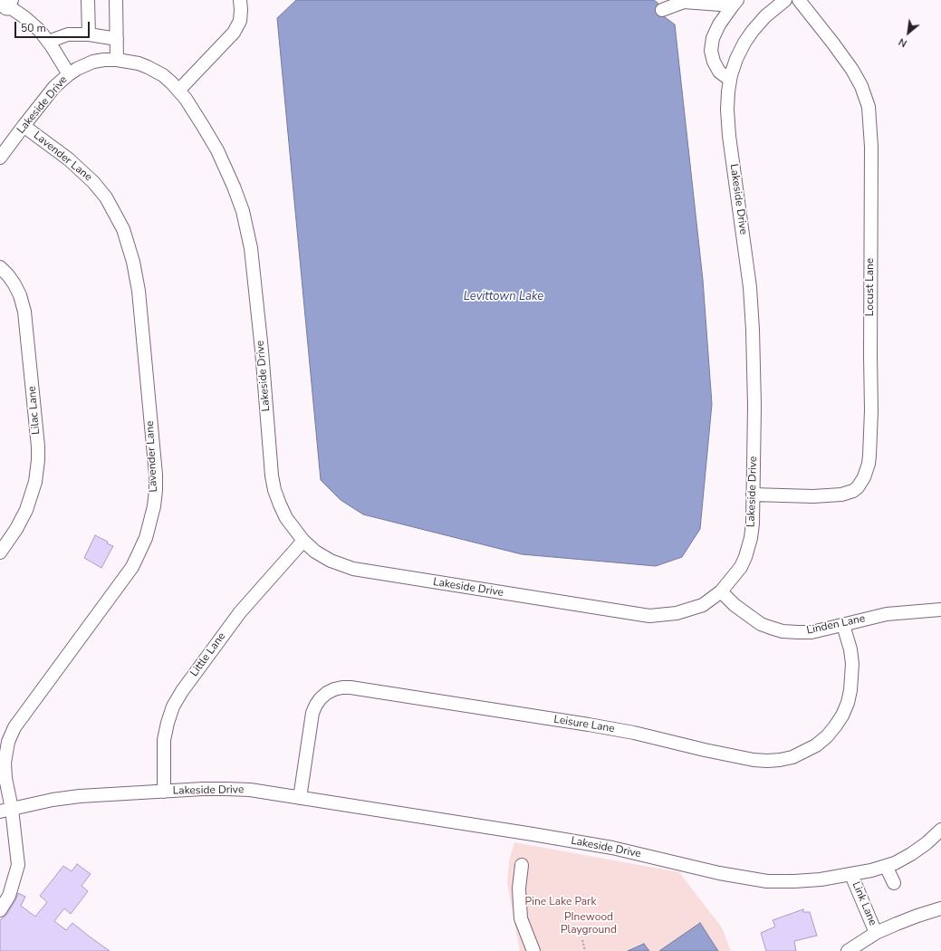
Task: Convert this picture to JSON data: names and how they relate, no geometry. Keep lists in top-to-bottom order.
{
  "streets": {
    "street": [
      "Lakeside Drive",
      "Lavender Lane",
      "Locust Lane",
      "Lilac Lane",
      "Linden Lane",
      "Little Lane",
      "Leisure Lane",
      "Link Lane"
    ]
  },
  "crossings": [
    ["Lakeside Drive", "Lavender Lane"],
    ["Lakeside Drive", "Locust Lane"],
    ["Lakeside Drive", "Linden Lane"],
    ["Lakeside Drive", "Little Lane"],
    ["Lakeside Drive", "Leisure Lane"],
    ["Lakeside Drive", "Link Lane"],
    ["Linden Lane", "Leisure Lane"]
  ],
  "water": ["Levittown Lake"],
  "parks": ["Pine Lake Park", "PInewood Playground"],
  "scale_bar": "50 m",
  "north": "bottom left"
}
